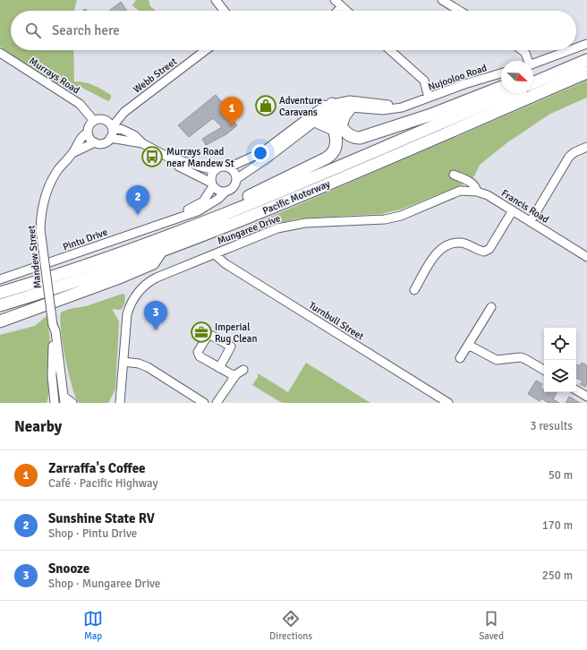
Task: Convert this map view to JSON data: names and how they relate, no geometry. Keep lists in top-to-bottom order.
{
  "streets": {
    "highway": ["Pacific Motorway"],
    "street": [
      "Murrays Road",
      "Webb Street",
      "Nujooloo Road",
      "Francis Road",
      "Mungaree Drive",
      "Pintu Drive",
      "Mandew Street",
      "Turnbull Street"
    ]
  },
  "crossings": [
    ["Murrays Road", "Webb Street"],
    ["Murrays Road", "Mandew Street"],
    ["Webb Street", "Mandew Street"],
    ["Francis Road", "Mungaree Drive"],
    ["Mungaree Drive", "Turnbull Street"]
  ],
  "places": {
    "shop": ["Adventure Caravans"],
    "bus stop": ["Murrays Road near Mandew St"],
    "office": ["Imperial Rug Clean"]
  },
  "north": "bottom right",
  "page": {
    "search": "Search here",
    "pins": ["1", "2", "3"],
    "heading": ["Nearby", "3 results"],
    "list": [
      {
        "mark": "1",
        "name": "Zarraffa's Coffee",
        "note": "Café · Pacific Highway",
        "value": "50 m"
      },
      {
        "mark": "2",
        "name": "Sunshine State RV",
        "note": "Shop · Pintu Drive",
        "value": "170 m"
      },
      {
        "mark": "3",
        "name": "Snooze",
        "note": "Shop · Mungaree Drive",
        "value": "250 m"
      }
    ],
    "nav": ["Map", "Directions", "Saved"]
  }
}
